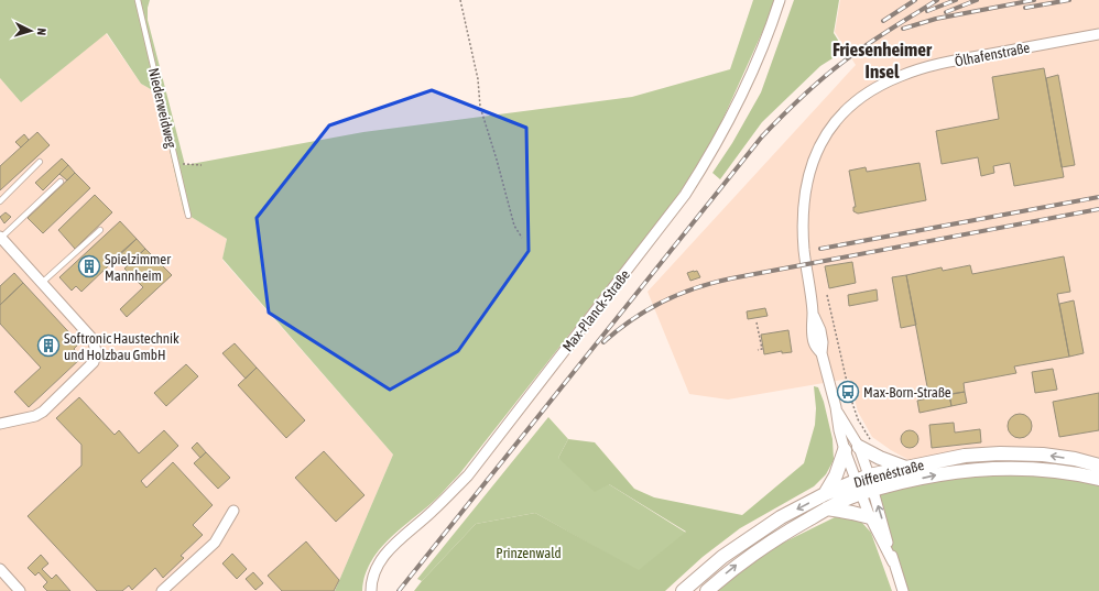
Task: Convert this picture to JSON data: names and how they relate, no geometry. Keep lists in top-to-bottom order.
{
  "streets": {
    "main road": ["Diffenéstraße"],
    "street": ["Ölhafenstraße", "Max-Planck-Straße"],
    "lane": ["Niederweidweg"]
  },
  "crossings": [
    ["Ölhafenstraße", "Diffenéstraße"]
  ],
  "districts": ["Friesenheimer Insel"],
  "parks": ["Prinzenwald"],
  "places": {
    "building": ["Spielzimmer Mannheim", "Softronic Haustechnik und Holzbau GmbH"],
    "bus stop": ["Max-Born-Straße"]
  },
  "north": "right"
}
